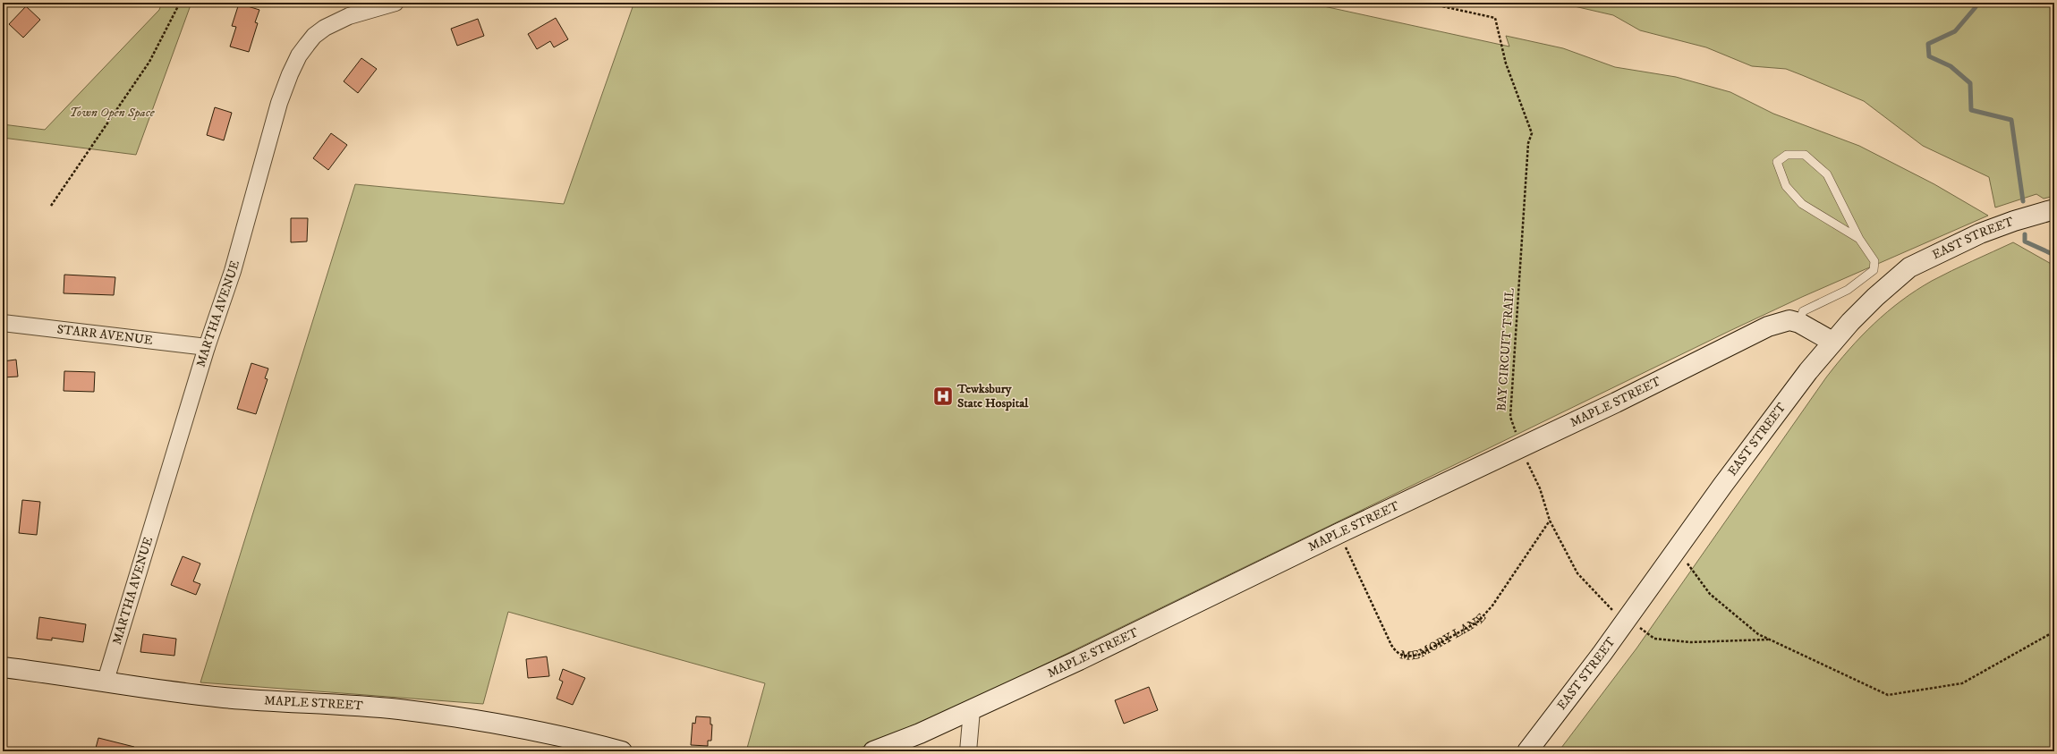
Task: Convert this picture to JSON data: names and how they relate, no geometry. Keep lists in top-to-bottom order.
{
  "streets": {
    "street": [
      "EAST STREET",
      "MARTHA AVENUE",
      "STARR AVENUE",
      "MAPLE STREET"
    ],
    "path": ["BAY CIRCUIT TRAIL", "MEMORY LANE"]
  },
  "crossings": [
    ["EAST STREET", "BAY CIRCUIT TRAIL"],
    ["EAST STREET", "MAPLE STREET"],
    ["MARTHA AVENUE", "STARR AVENUE"],
    ["MARTHA AVENUE", "MAPLE STREET"],
    ["BAY CIRCUIT TRAIL", "MAPLE STREET"],
    ["BAY CIRCUIT TRAIL", "MEMORY LANE"],
    ["MAPLE STREET", "MEMORY LANE"]
  ],
  "parks": ["Town Open Space"],
  "places": {
    "hospital": ["Tewksbury State Hospital"]
  }
}
